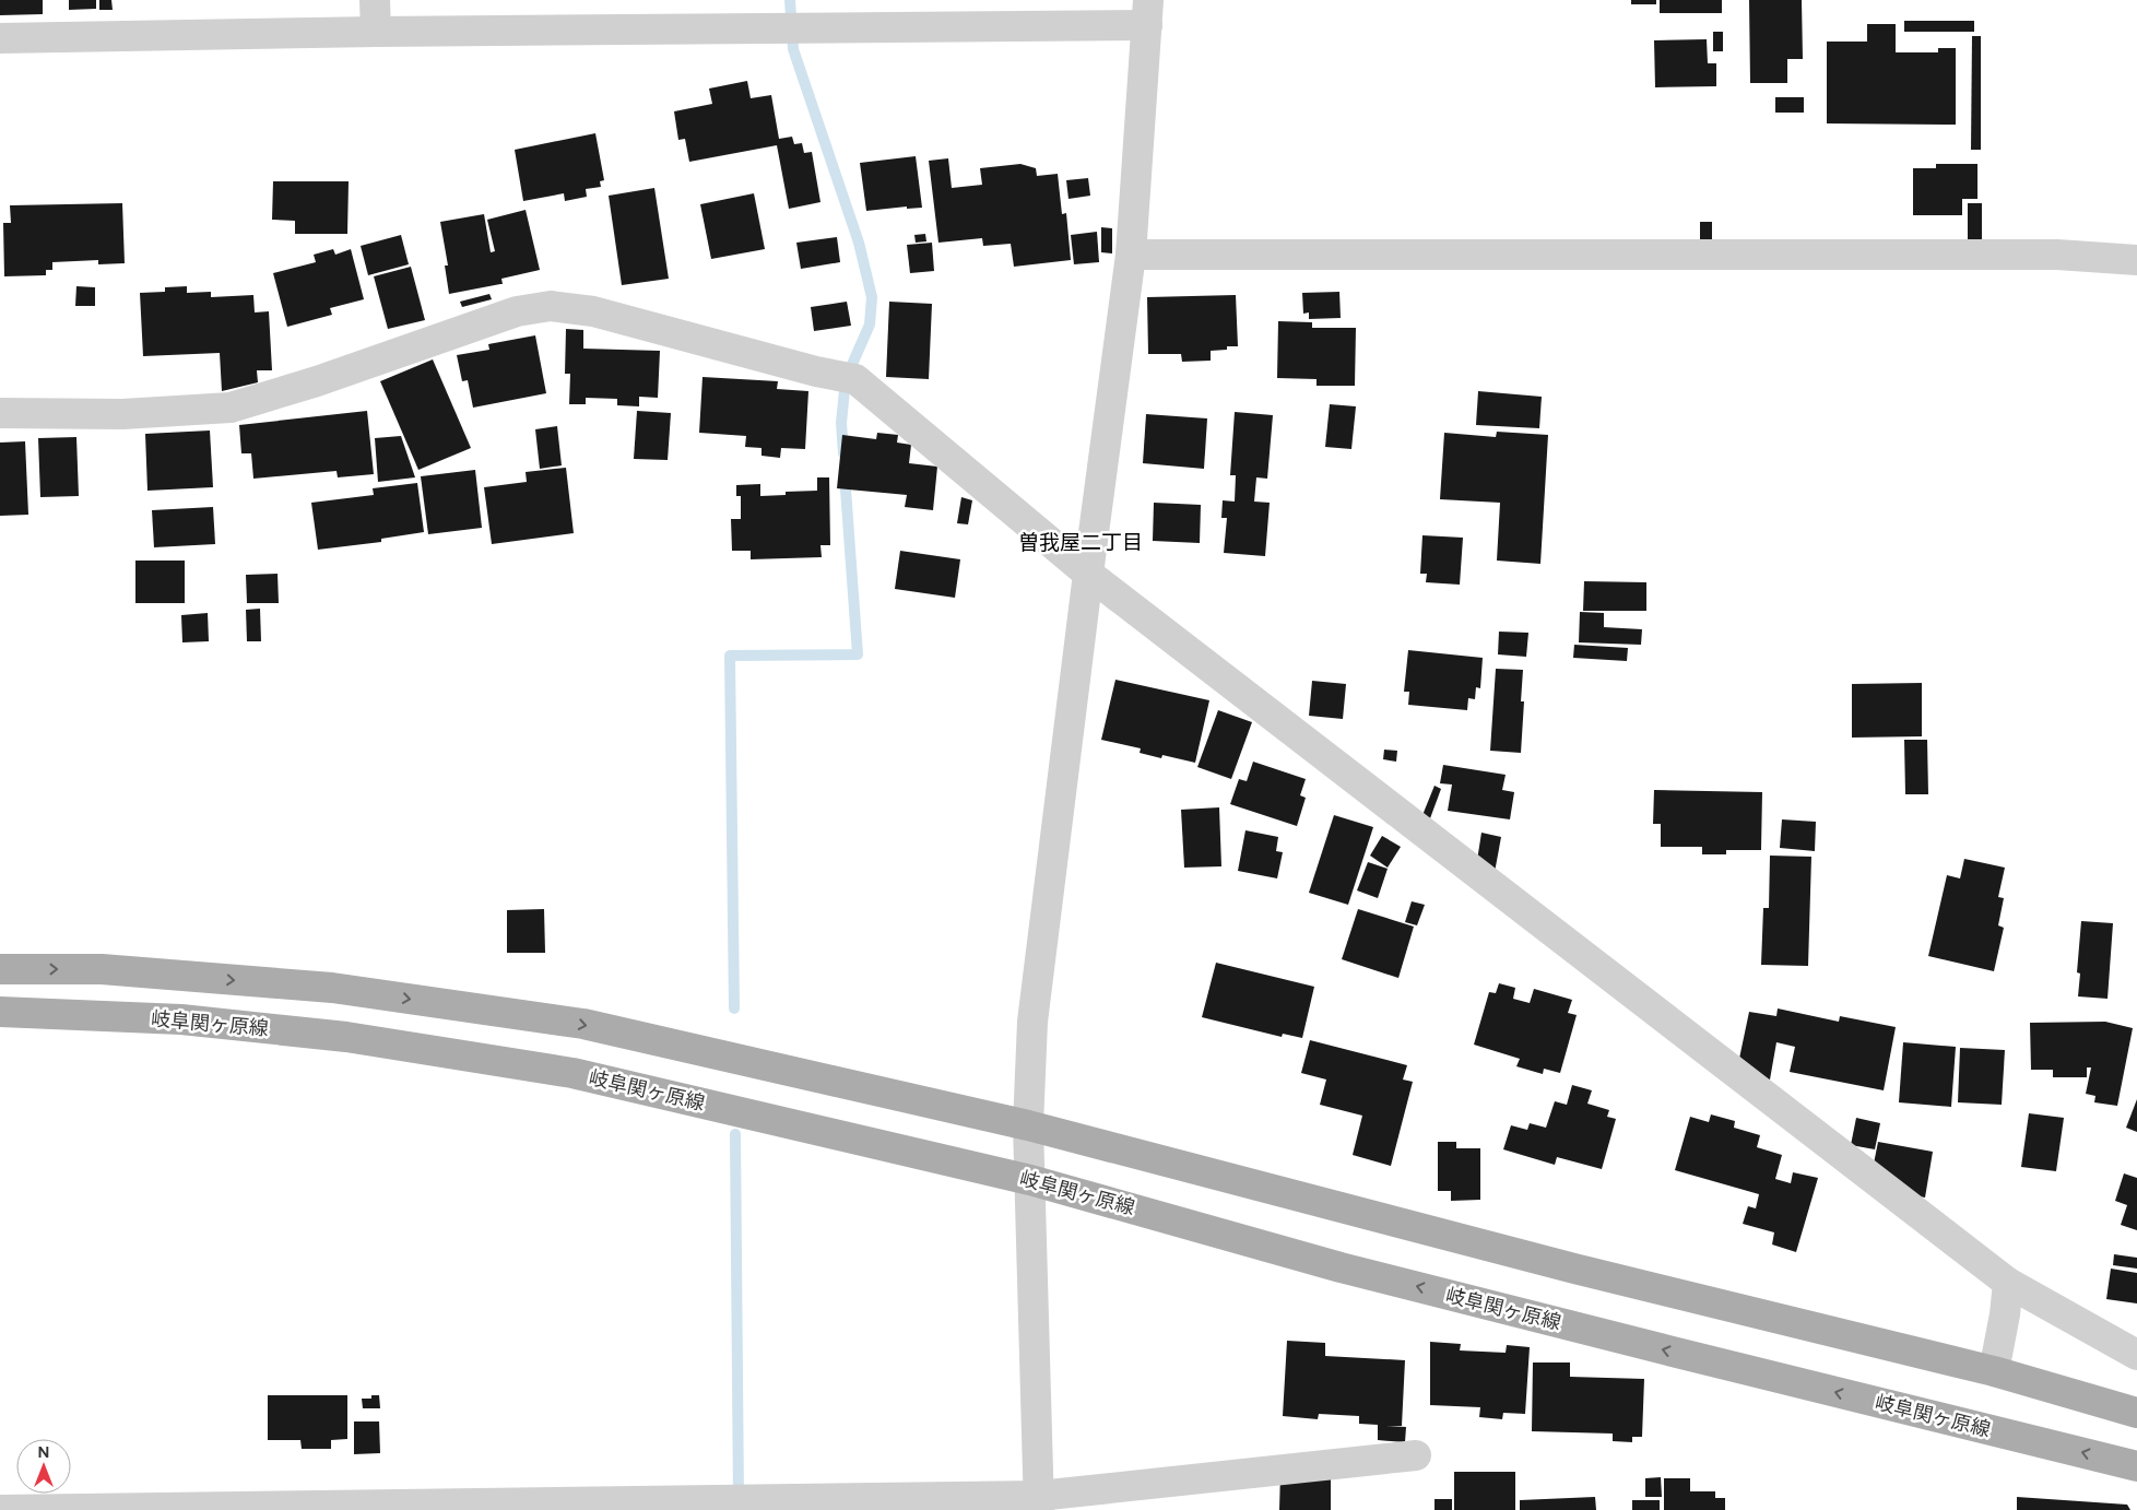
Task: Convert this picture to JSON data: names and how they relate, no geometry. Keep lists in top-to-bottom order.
{
  "streets": {
    "main road": ["岐阜関ヶ原線"]
  },
  "districts": ["曽我屋二丁目"],
  "north": "top"
}
